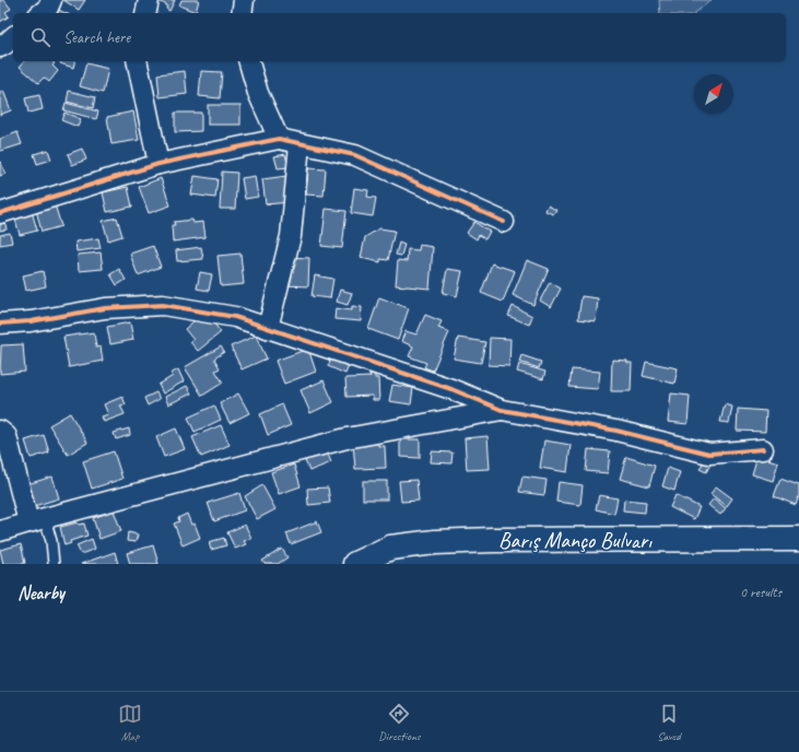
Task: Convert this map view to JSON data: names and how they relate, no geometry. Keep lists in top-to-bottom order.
{
  "streets": {
    "main road": ["Barış Manço Bulvarı"]
  },
  "north": "top right",
  "page": {
    "search": "Search here",
    "heading": ["Nearby", "0 results"],
    "nav": ["Map", "Directions", "Saved"]
  }
}
